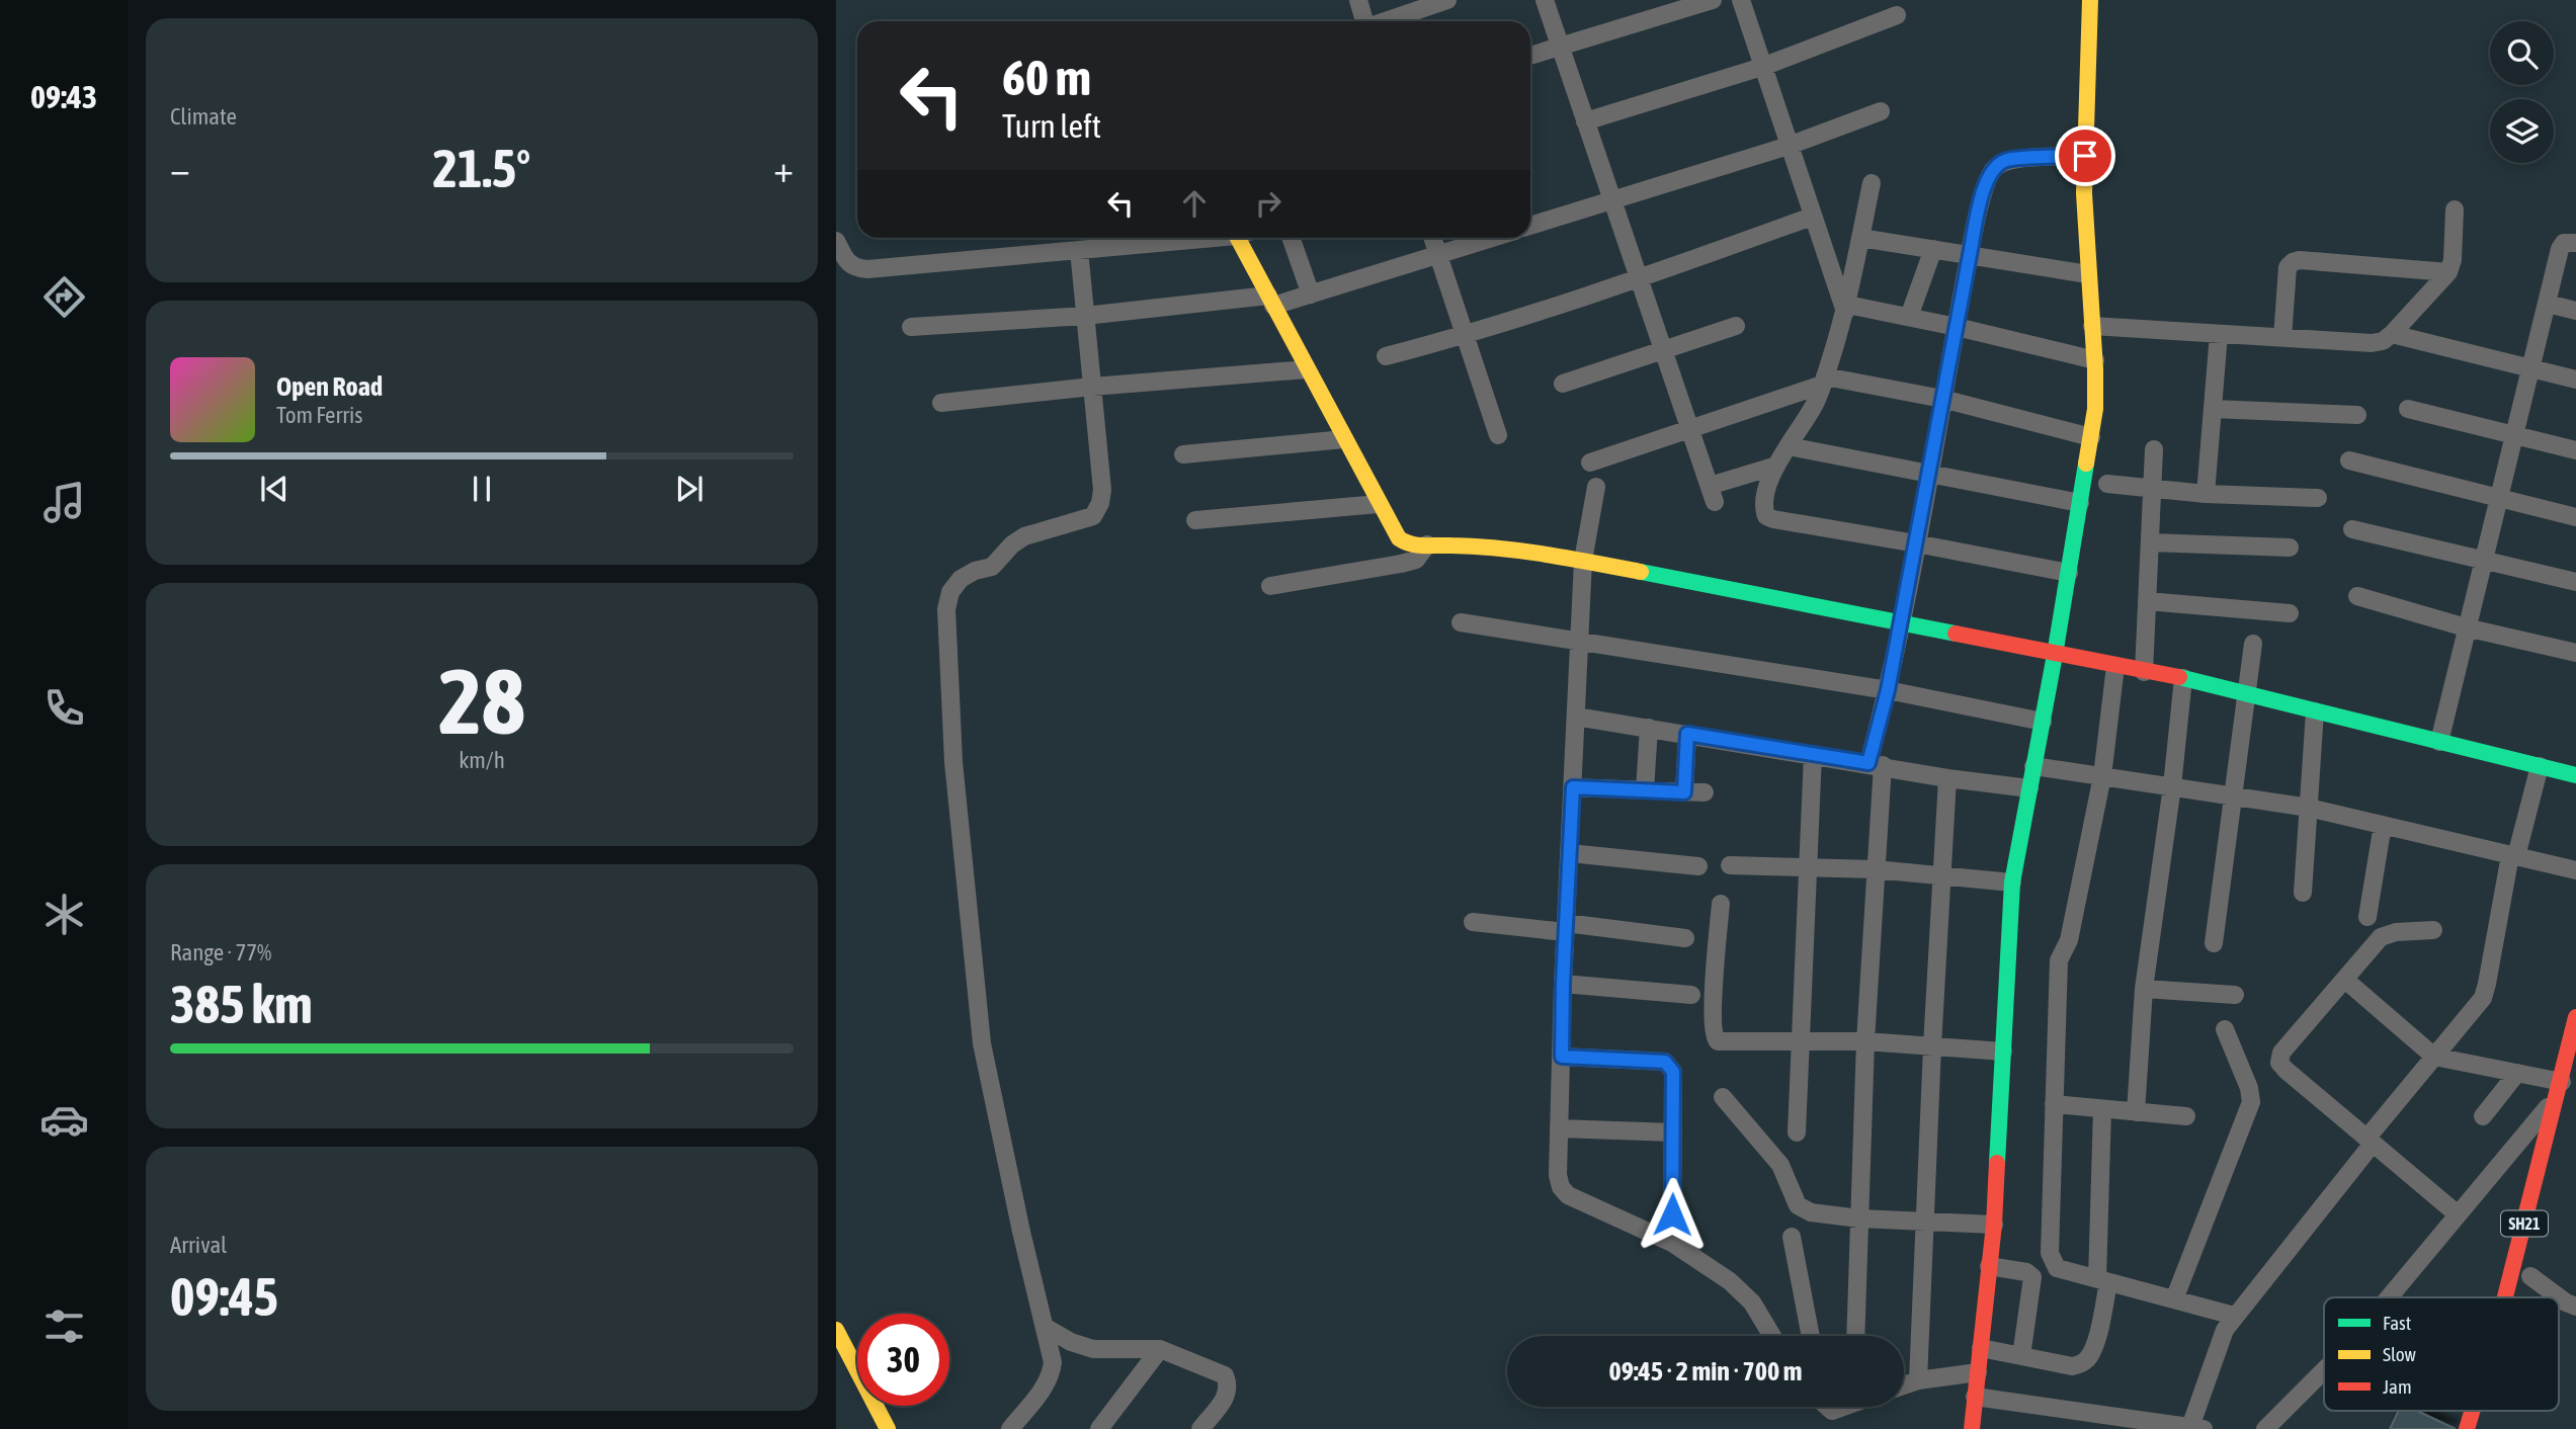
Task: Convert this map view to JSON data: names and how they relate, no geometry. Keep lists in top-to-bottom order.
{
  "streets": {
    "street": ["SH21"]
  },
  "legend": ["Fast", "Slow", "Jam"],
  "page": {
    "tabs": "09:43",
    "tile": [
      "Climate",
      ["28", "km/h"],
      ["Range · 77%", "385 km"],
      ["Arrival", "09:45"]
    ],
    "turn": ["60 m", "Turn left"],
    "heat": ["−", "21.5°", "+"],
    "song": ["Open Road", "Tom Ferris"],
    "limit": "30",
    "trip": "09:45 · 2 min · 700 m"
  }
}
